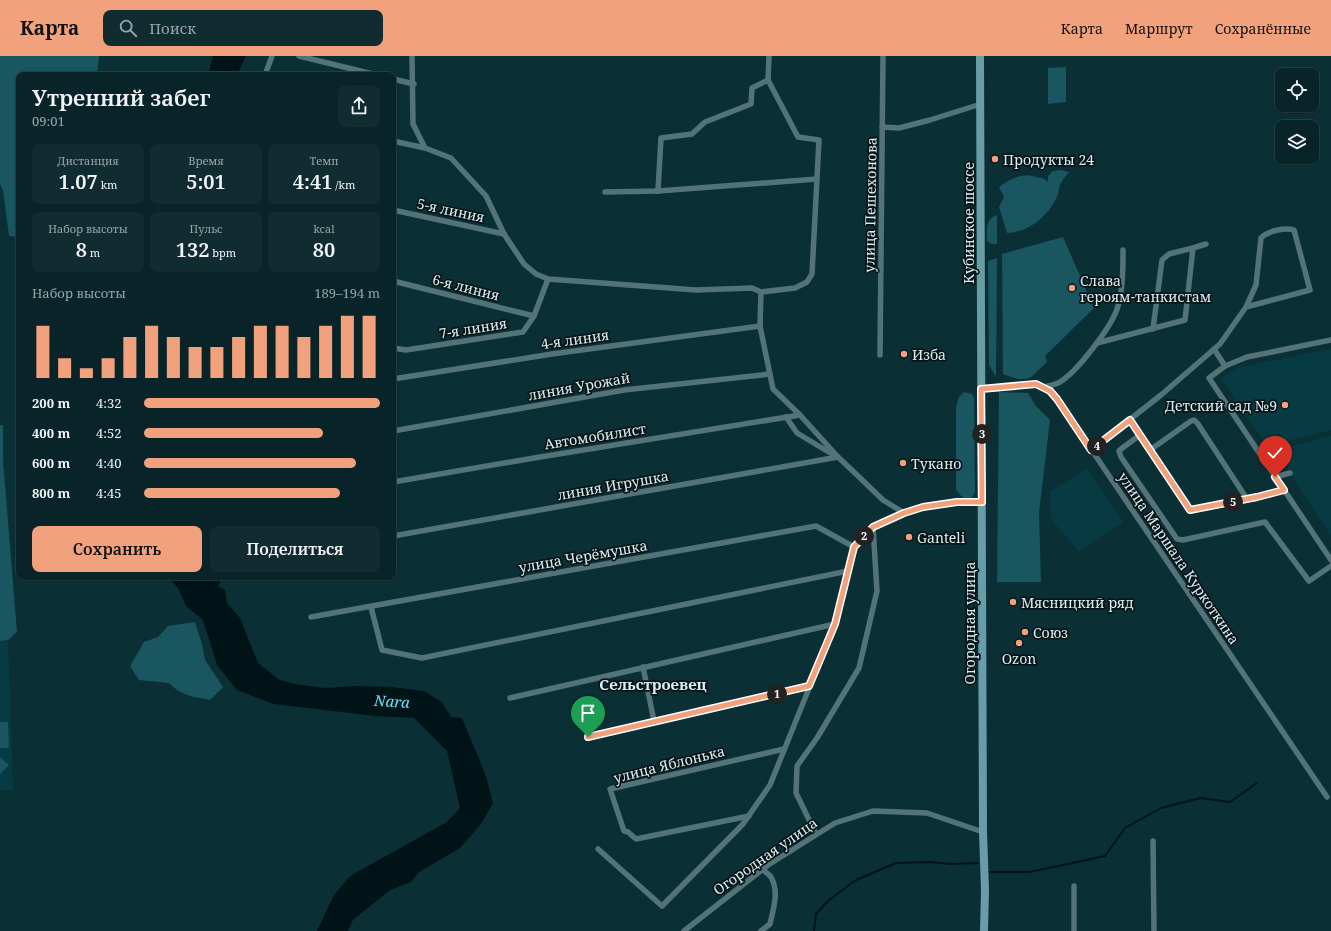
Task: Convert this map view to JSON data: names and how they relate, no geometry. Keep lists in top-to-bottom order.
{
  "streets": {
    "main road": ["Кубинское шоссе", "Огородная улица"],
    "street": [
      "улица Пешехонова",
      "5-я линия",
      "6-я линия",
      "7-я линия",
      "4-я линия",
      "линия Урожай",
      "Автомобилист",
      "линия Игрушка",
      "улица Черёмушка",
      "улица Маршала Куркоткина",
      "улица Яблонька"
    ]
  },
  "crossings": [
    ["Кубинское шоссе", "Огородная улица"],
    ["6-я линия", "7-я линия"]
  ],
  "districts": ["Сельстроевец"],
  "water": ["Nara"],
  "places": [
    "Продукты 24",
    "Слава героям-танкистам",
    "Изба",
    "Детский сад №9",
    "Тукано",
    "Ganteli",
    "Мясницкий ряд",
    "Союз",
    "Ozon"
  ],
  "page": {
    "header": "Карта",
    "search": "Поиск",
    "nav": ["Карта", "Маршрут", "Сохранённые"],
    "heading": ["Утренний забег", "09:01"],
    "stats": [
      ["Дистанция", "1.07 km"],
      ["Время", "5:01"],
      ["Темп", "4:41 /km"],
      ["Набор высоты", "8 m"],
      ["Пульс", "132 bpm"],
      ["kcal", "80"]
    ],
    "chart": ["Набор высоты", "189–194 m"],
    "list": [
      {
        "name": "200 m",
        "note": "4:32"
      },
      {
        "name": "400 m",
        "note": "4:52"
      },
      {
        "name": "600 m",
        "note": "4:40"
      },
      {
        "name": "800 m",
        "note": "4:45"
      }
    ],
    "pins": [
      "3",
      "4",
      "5",
      "2",
      "1"
    ],
    "buttons": ["Сохранить", "Поделиться"]
  }
}
